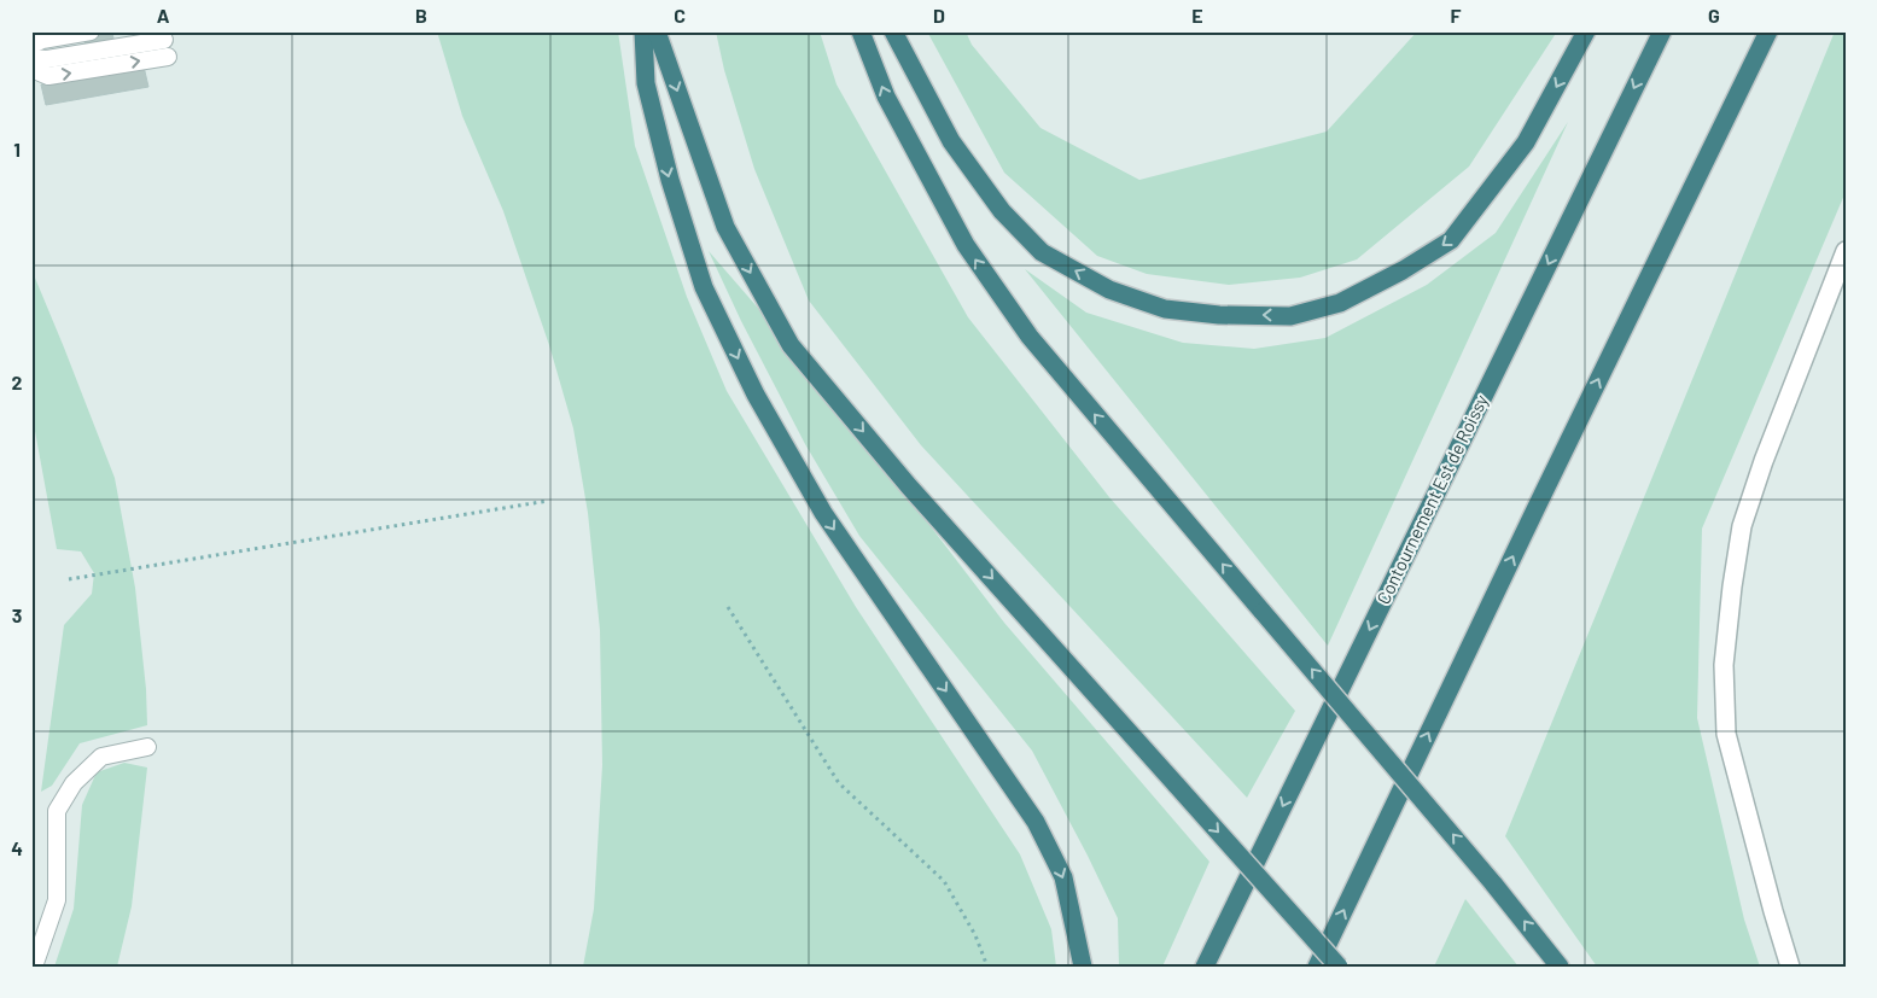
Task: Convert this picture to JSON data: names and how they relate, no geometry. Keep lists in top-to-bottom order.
{
  "streets": {
    "highway": ["Contournement Est de Roissy"]
  },
  "grid": {
    "columns": [
      "A",
      "B",
      "C",
      "D",
      "E",
      "F",
      "G"
    ],
    "rows": [
      "1",
      "2",
      "3",
      "4"
    ]
  }
}
